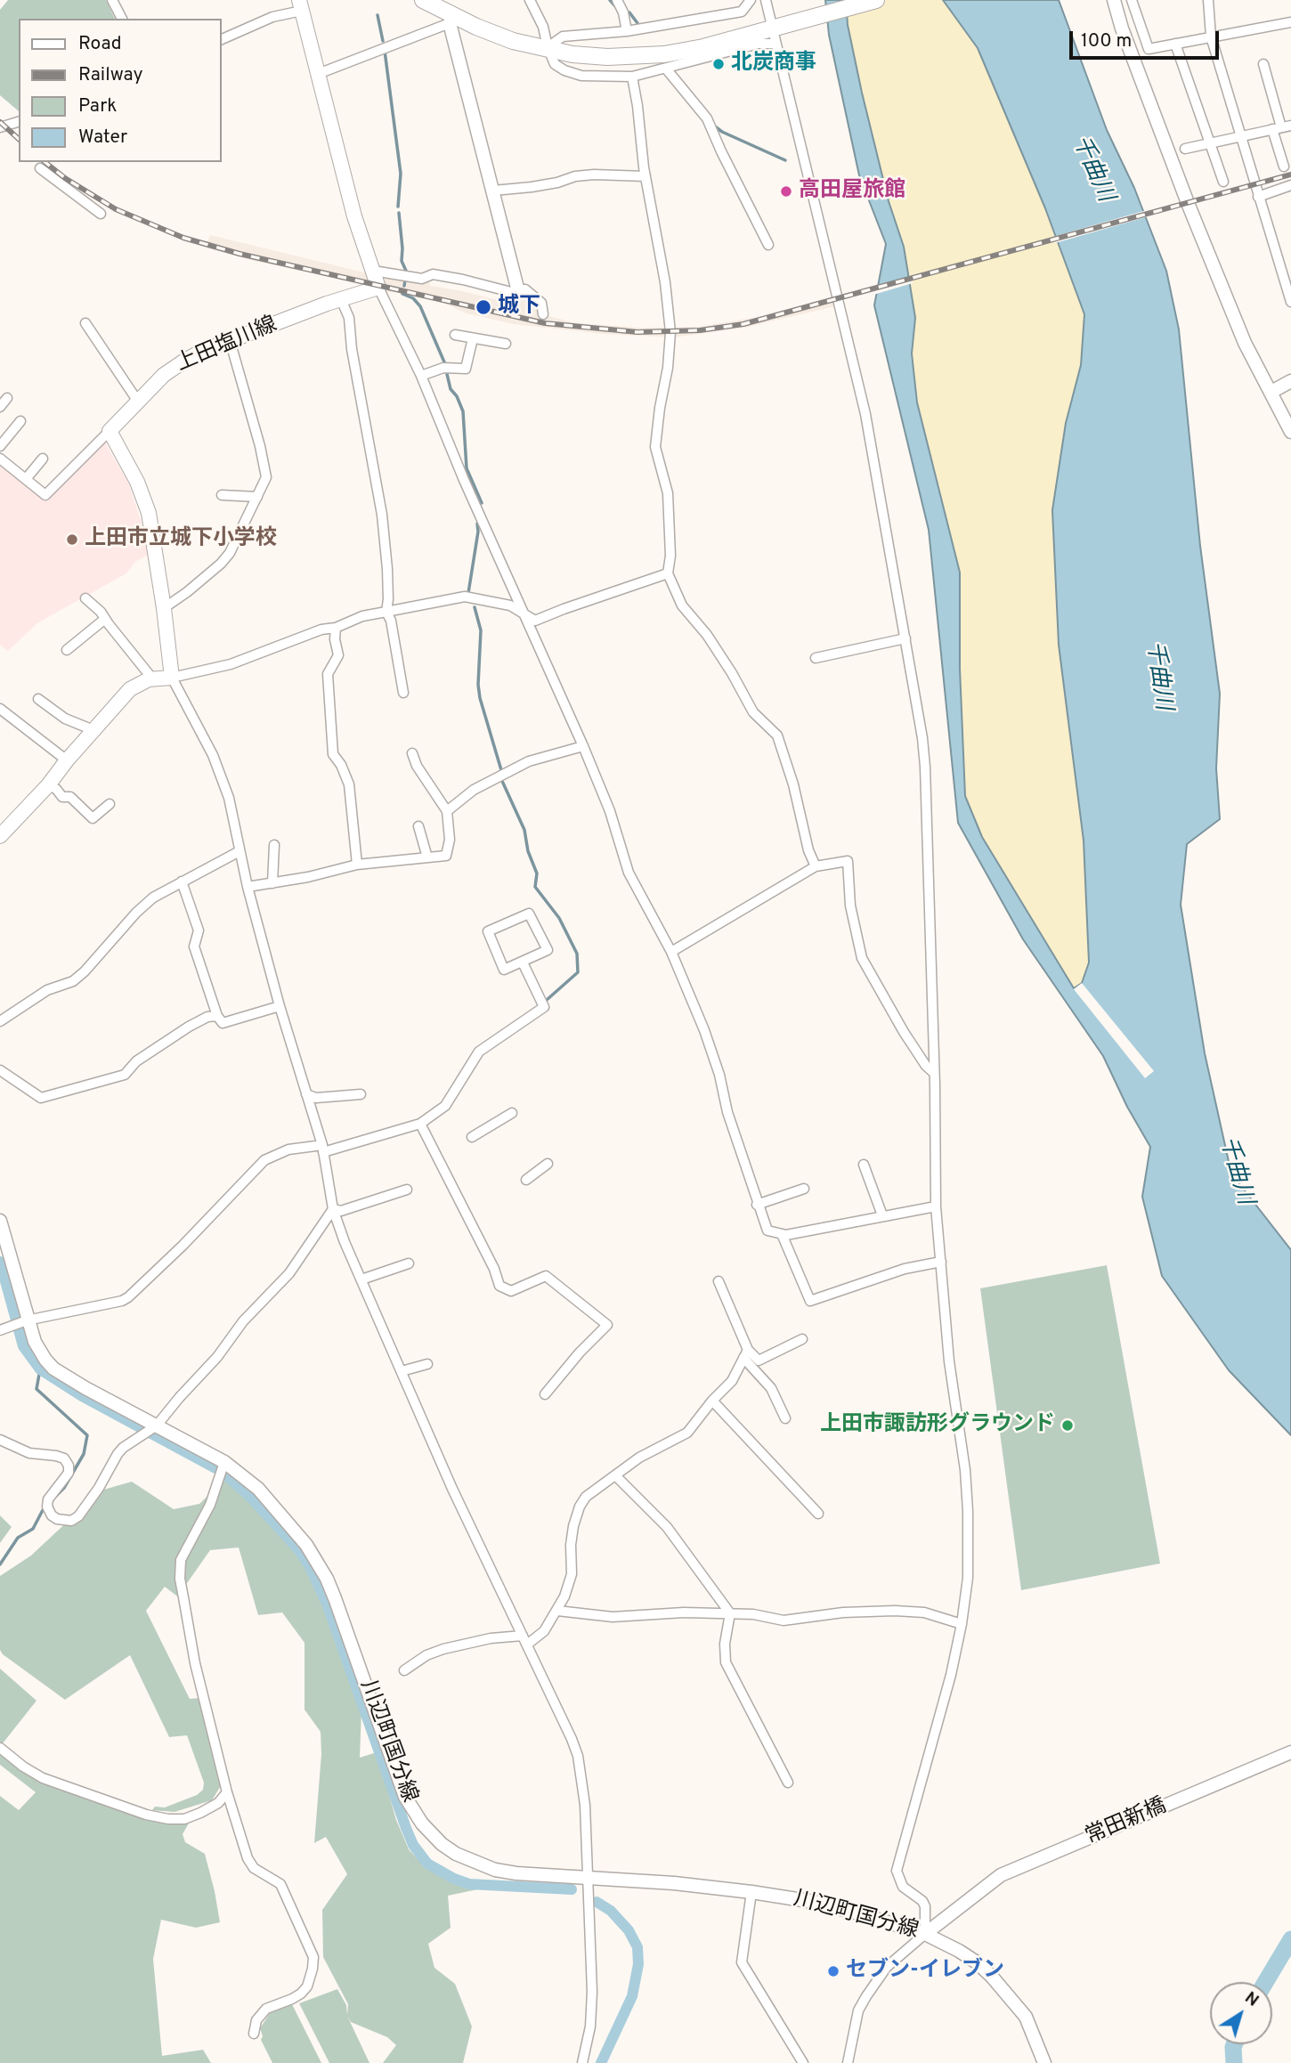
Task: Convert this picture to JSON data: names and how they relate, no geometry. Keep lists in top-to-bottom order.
{
  "streets": {
    "main road": ["上田塩川線"],
    "street": ["川辺町国分線", "常田新橋"]
  },
  "crossings": [
    ["川辺町国分線", "常田新橋"]
  ],
  "water": ["千曲川"],
  "places": [
    "北炭商事",
    "高田屋旅館",
    "城下",
    "上田市立城下小学校",
    "上田市諏訪形グラウンド",
    "セブン-イレブン"
  ],
  "legend": [
    "Road",
    "Railway",
    "Park",
    "Water"
  ],
  "scale_bar": "100 m",
  "north": "top right"
}
